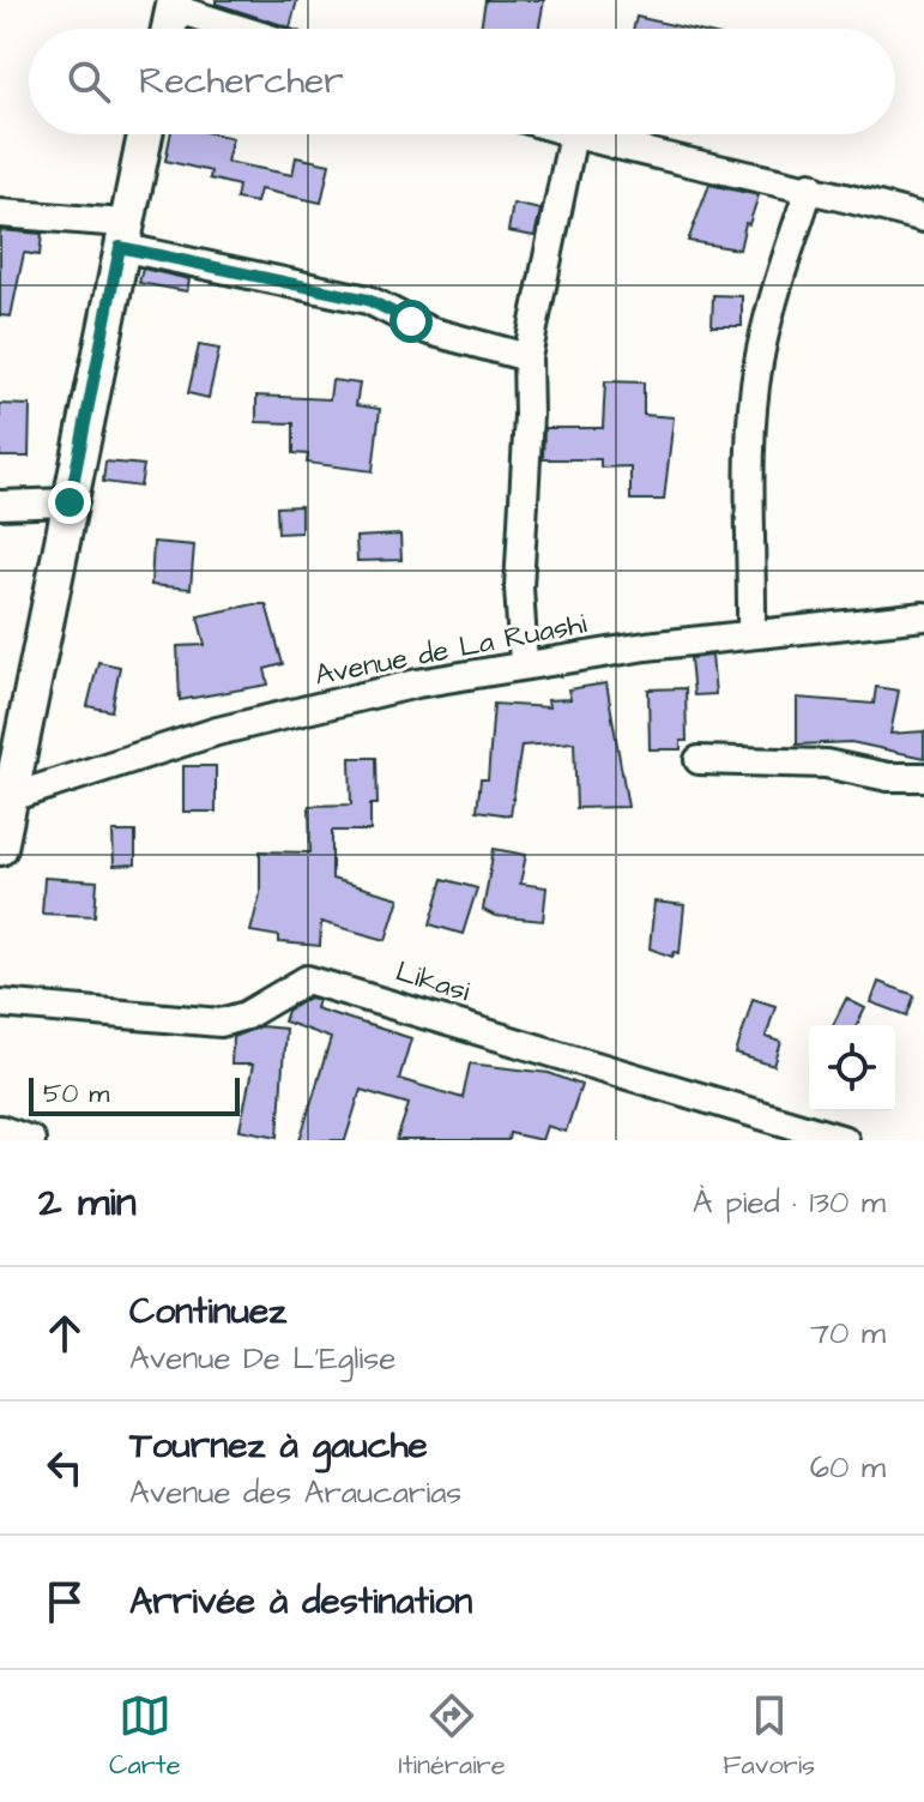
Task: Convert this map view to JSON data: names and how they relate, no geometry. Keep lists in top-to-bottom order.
{
  "streets": {
    "street": ["Avenue de La Ruashi", "Likasi"]
  },
  "scale_bar": "50 m",
  "page": {
    "search": "Rechercher",
    "scale": "50 m",
    "heading": ["2 min", "À pied · 130 m"],
    "list": [
      ["Continuez", "Avenue De L'Eglise", "70 m"],
      ["Tournez à gauche", "Avenue des Araucarias", "60 m"],
      "Arrivée à destination"
    ],
    "nav": ["Carte", "Itinéraire", "Favoris"]
  }
}
